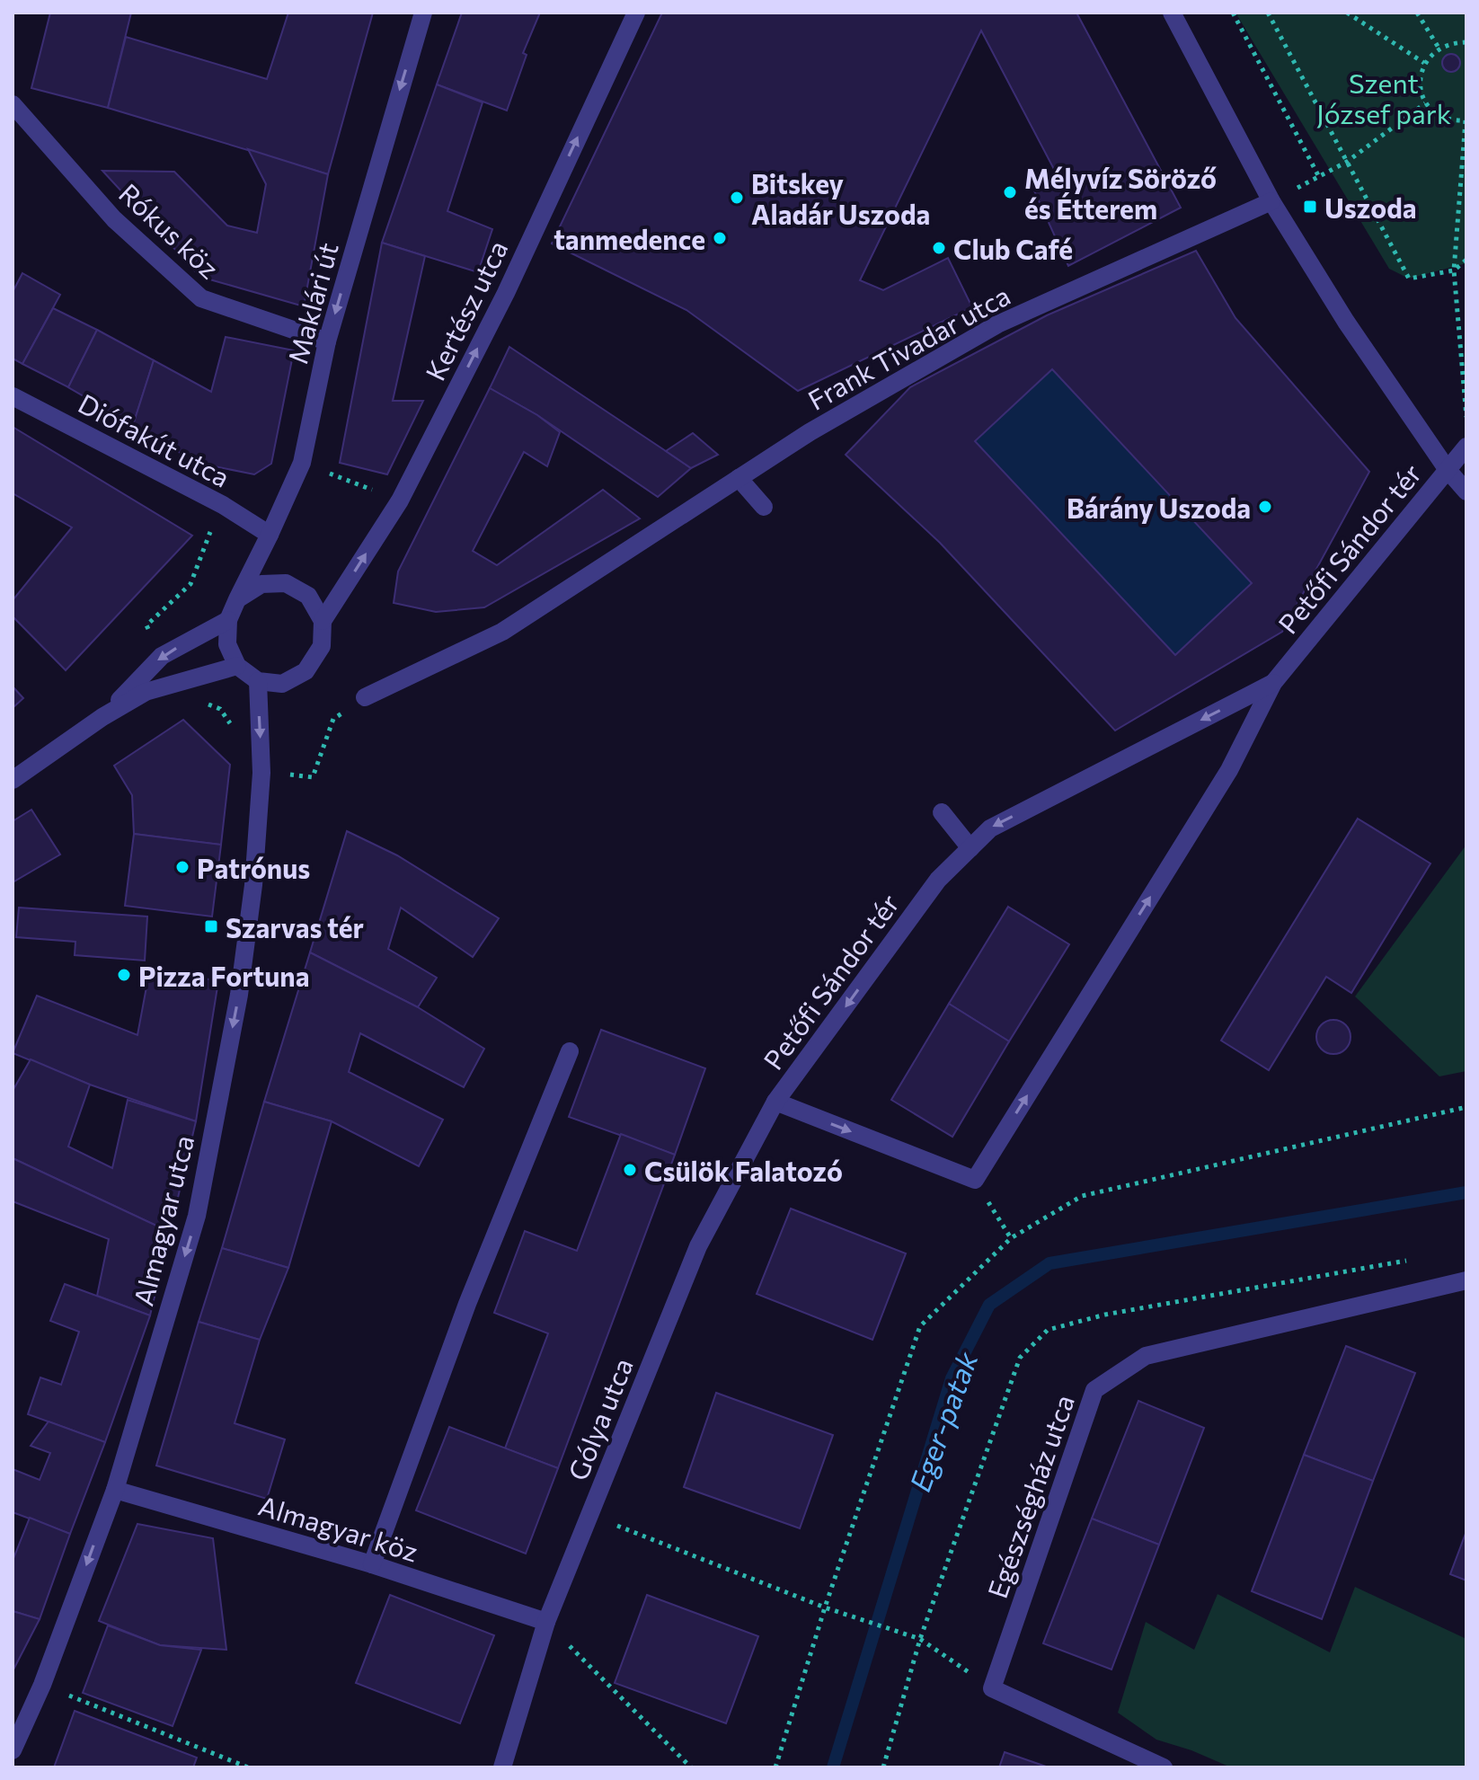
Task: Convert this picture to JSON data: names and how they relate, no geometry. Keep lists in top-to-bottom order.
{
  "streets": {
    "street": [
      "Rókus köz",
      "Maklári út",
      "Kertész utca",
      "Frank Tivadar utca",
      "Diófakút utca",
      "Petőfi Sándor tér",
      "Almagyar utca",
      "Gólya utca",
      "Egészségház utca",
      "Almagyar köz"
    ]
  },
  "crossings": [
    ["Rókus köz", "Maklári út"],
    ["Maklári út", "Kertész utca"],
    ["Maklári út", "Diófakút utca"],
    ["Maklári út", "Almagyar utca"],
    ["Kertész utca", "Almagyar utca"],
    ["Petőfi Sándor tér", "Gólya utca"],
    ["Almagyar utca", "Almagyar köz"],
    ["Gólya utca", "Almagyar köz"]
  ],
  "one_way": ["Maklári út", "Kertész utca", "Almagyar utca"],
  "water": ["Eger-patak"],
  "parks": ["Szent József park"],
  "places": {
    "other": [
      "Mélyvíz Söröző és Étterem",
      "Bitskey Aladár Uszoda",
      "tanmedence",
      "Club Café",
      "Bárány Uszoda",
      "Patrónus",
      "Pizza Fortuna",
      "Csülök Falatozó"
    ],
    "transit": ["Uszoda", "Szarvas tér"]
  }
}
